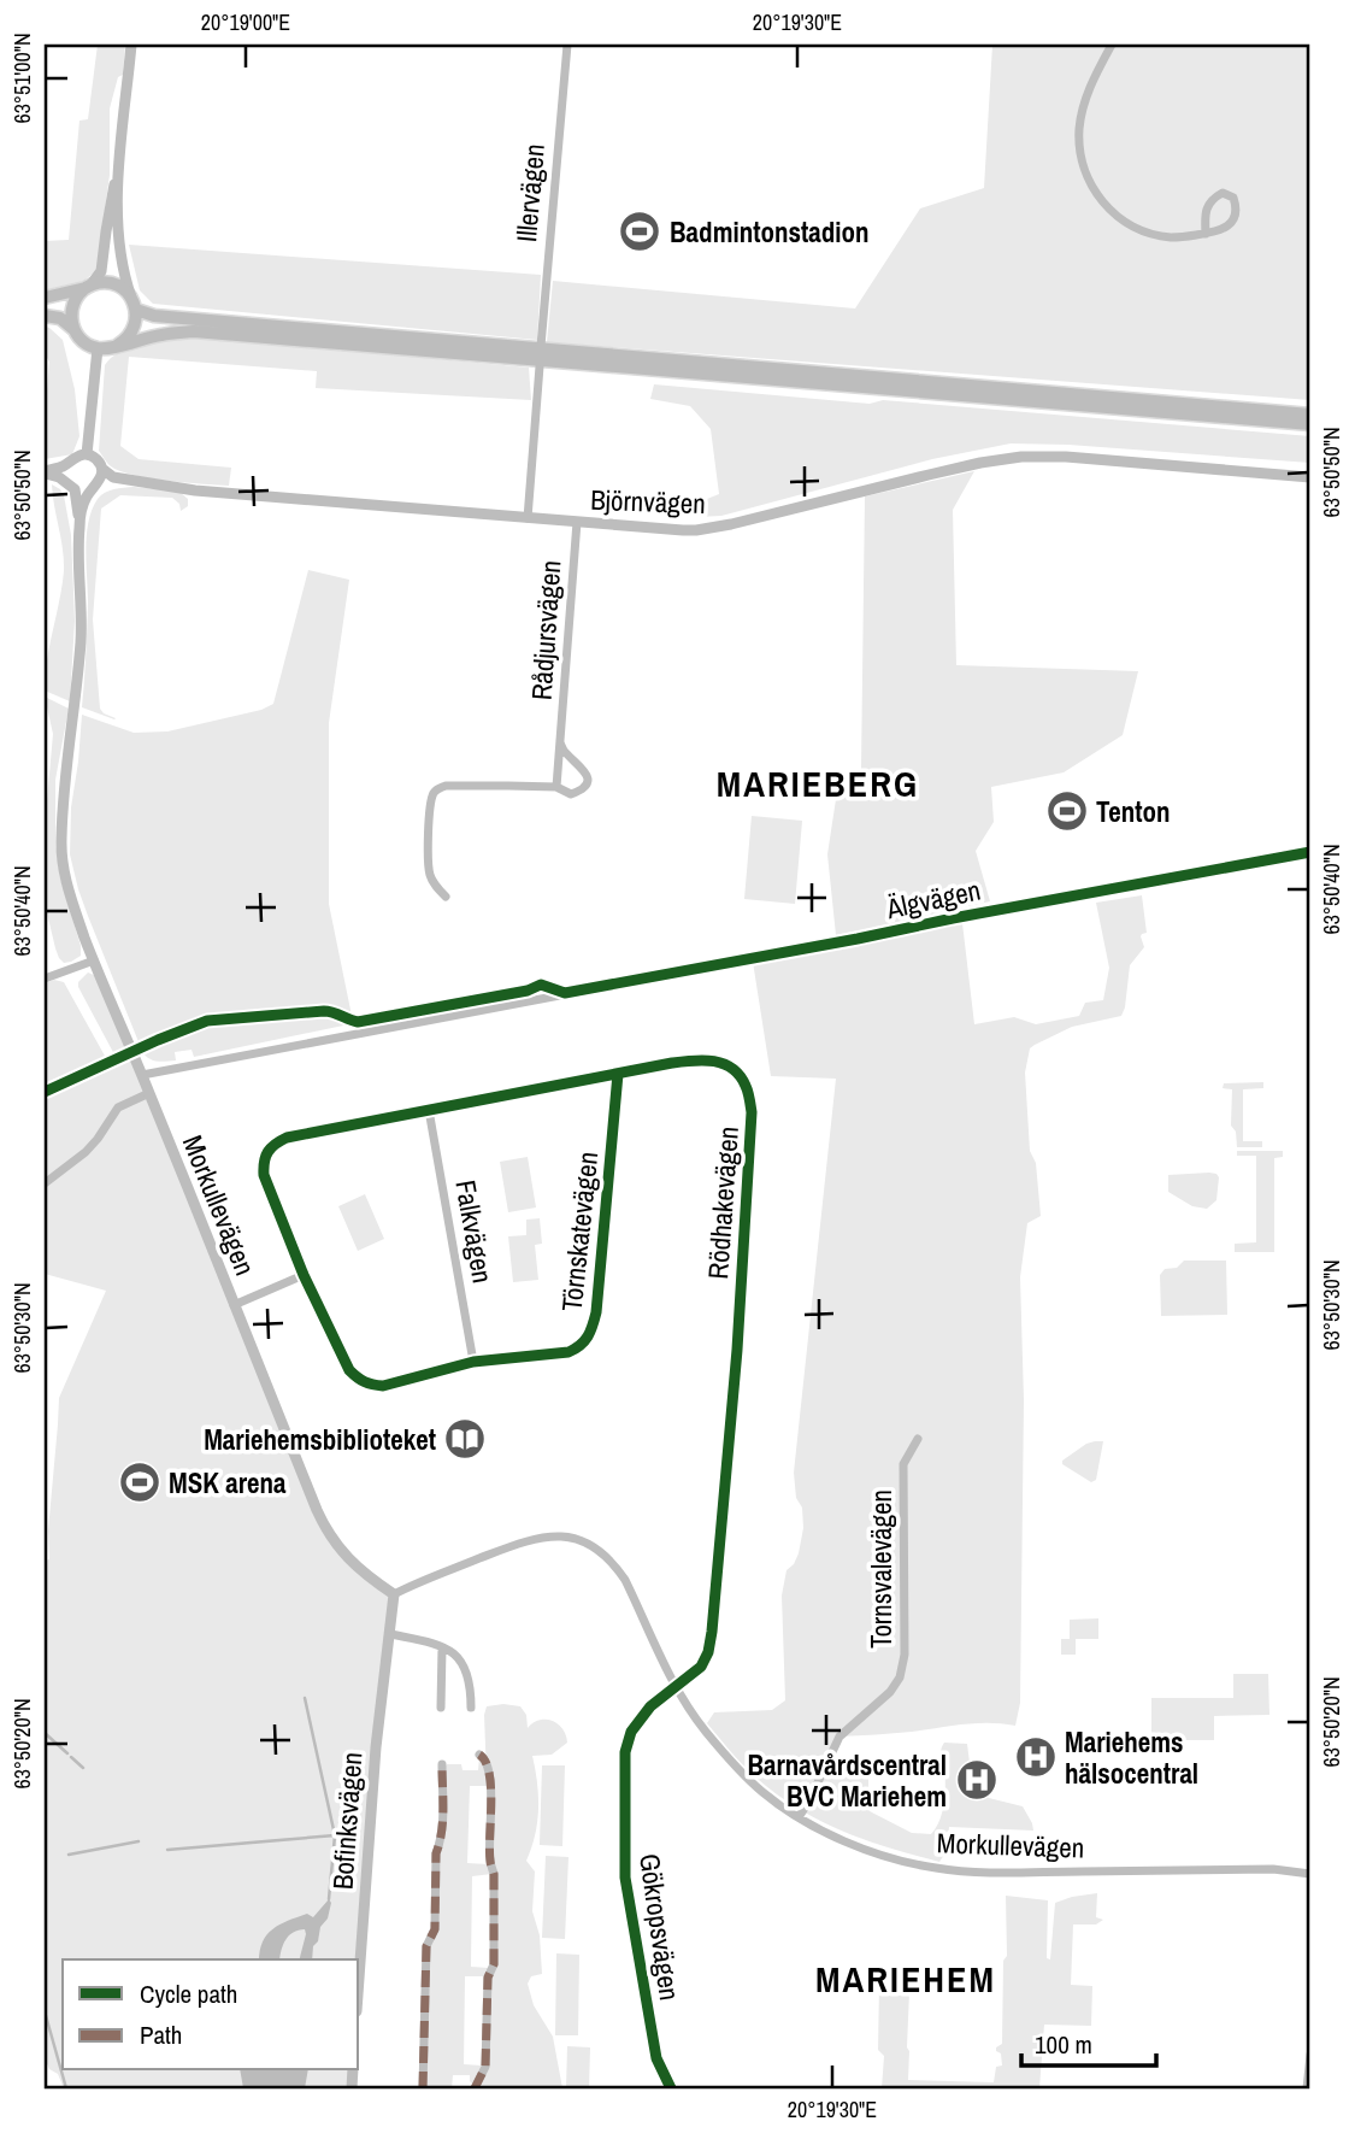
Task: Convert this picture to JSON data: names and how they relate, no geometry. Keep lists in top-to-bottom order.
{
  "streets": {
    "street": [
      "Illervägen",
      "Björnvägen",
      "Rådjursvägen",
      "Älgvägen",
      "Rödhakevägen",
      "Morkullevägen",
      "Falkvägen",
      "Törnskatevägen",
      "Tornsvalevägen",
      "Bofinksvägen",
      "Gökropsvägen"
    ]
  },
  "crossings": [
    ["Björnvägen", "Rådjursvägen"],
    ["Björnvägen", "Morkullevägen"],
    ["Älgvägen", "Morkullevägen"],
    ["Rödhakevägen", "Morkullevägen"],
    ["Rödhakevägen", "Falkvägen"],
    ["Rödhakevägen", "Törnskatevägen"],
    ["Rödhakevägen", "Gökropsvägen"],
    ["Morkullevägen", "Tornsvalevägen"],
    ["Morkullevägen", "Bofinksvägen"],
    ["Morkullevägen", "Gökropsvägen"],
    ["Falkvägen", "Törnskatevägen"]
  ],
  "districts": ["MARIEBERG", "MARIEHEM"],
  "places": {
    "sports": ["Badmintonstadion", "Tenton", "MSK arena"],
    "library": ["Mariehemsbiblioteket"],
    "hospital": ["Mariehems hälsocentral", "Barnavårdscentral BVC Mariehem"]
  },
  "legend": ["Cycle path", "Path"],
  "scale_bar": "100 m",
  "coordinates": [
    "20°19'00\"E",
    "20°19'30\"E",
    "63°51'00\"N",
    "63°50'50\"N",
    "63°50'40\"N",
    "63°50'30\"N",
    "63°50'20\"N"
  ]
}
